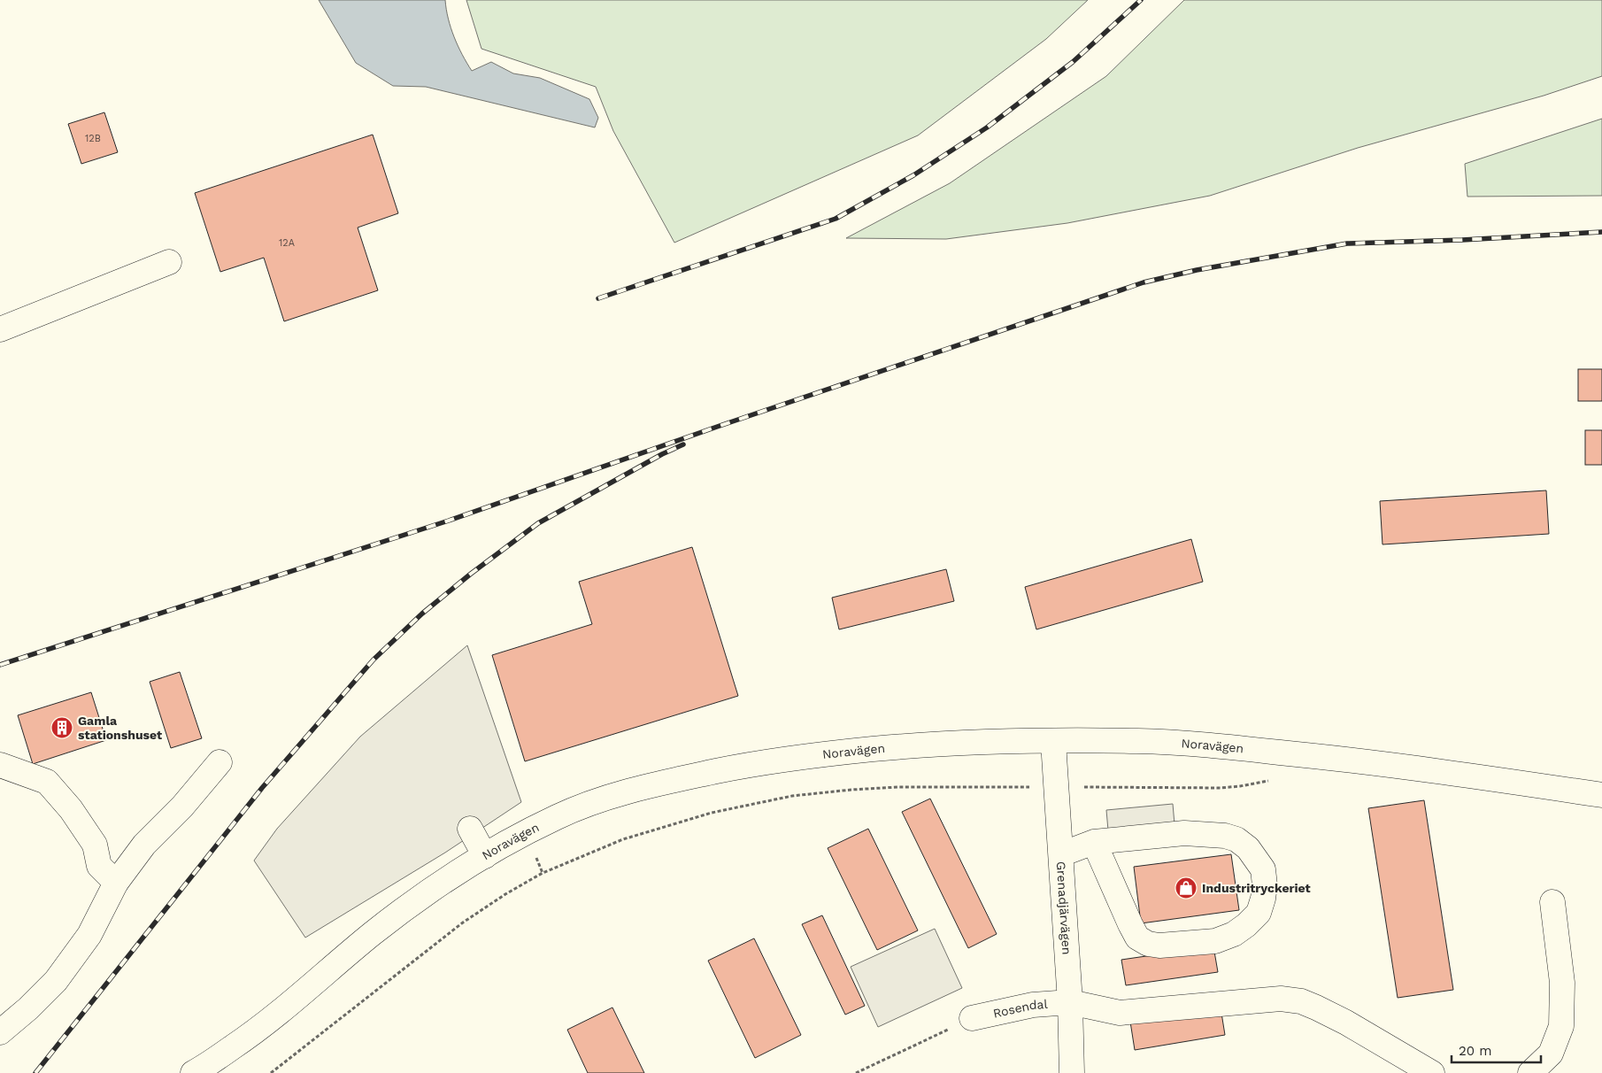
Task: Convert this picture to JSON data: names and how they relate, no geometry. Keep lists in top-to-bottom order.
{
  "streets": {
    "street": ["Noravägen", "Grenadjärvägen", "Rosendal"]
  },
  "crossings": [
    ["Noravägen", "Grenadjärvägen"],
    ["Grenadjärvägen", "Rosendal"]
  ],
  "places": {
    "building": ["Gamla stationshuset"],
    "shop": ["Industritryckeriet"]
  },
  "house_numbers": ["12B", "12A"],
  "scale_bar": "20 m"
}
